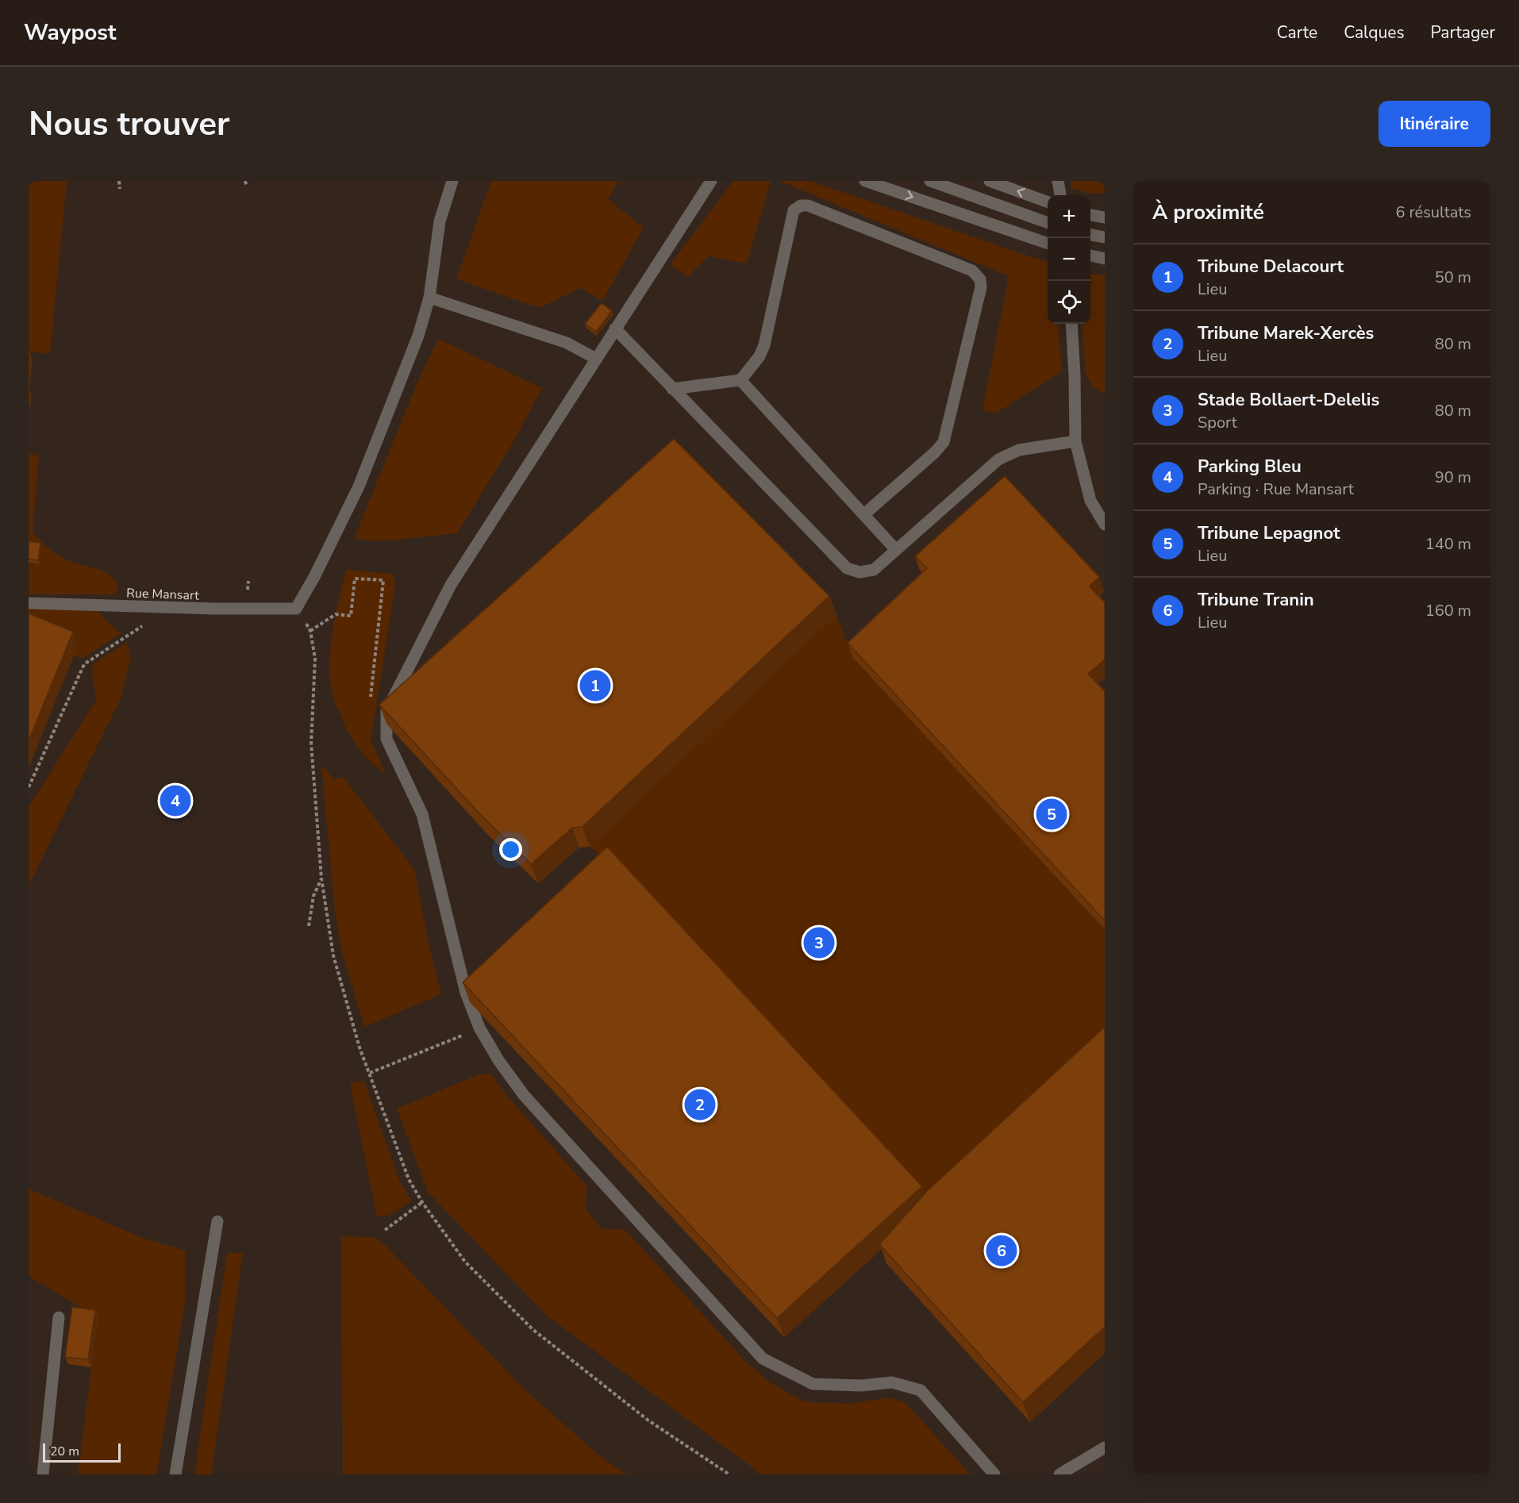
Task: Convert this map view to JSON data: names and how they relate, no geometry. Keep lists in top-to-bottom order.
{
  "streets": {
    "street": ["Rue Mansart"]
  },
  "scale_bar": "20 m",
  "page": {
    "header": "Waypost",
    "nav": ["Carte", "Calques", "Partager"],
    "buttons": "Itinéraire",
    "title": "Nous trouver",
    "heading": ["À proximité", "6 résultats"],
    "map_buttons": ["+", "−"],
    "list": [
      {
        "mark": "1",
        "name": "Tribune Delacourt",
        "note": "Lieu",
        "value": "50 m"
      },
      {
        "mark": "2",
        "name": "Tribune Marek-Xercès",
        "note": "Lieu",
        "value": "80 m"
      },
      {
        "mark": "3",
        "name": "Stade Bollaert-Delelis",
        "note": "Sport",
        "value": "80 m"
      },
      {
        "mark": "4",
        "name": "Parking Bleu",
        "note": "Parking · Rue Mansart",
        "value": "90 m"
      },
      {
        "mark": "5",
        "name": "Tribune Lepagnot",
        "note": "Lieu",
        "value": "140 m"
      },
      {
        "mark": "6",
        "name": "Tribune Tranin",
        "note": "Lieu",
        "value": "160 m"
      }
    ],
    "pins": [
      "1",
      "4",
      "5",
      "3",
      "2",
      "6"
    ],
    "scale": "20 m"
  }
}
